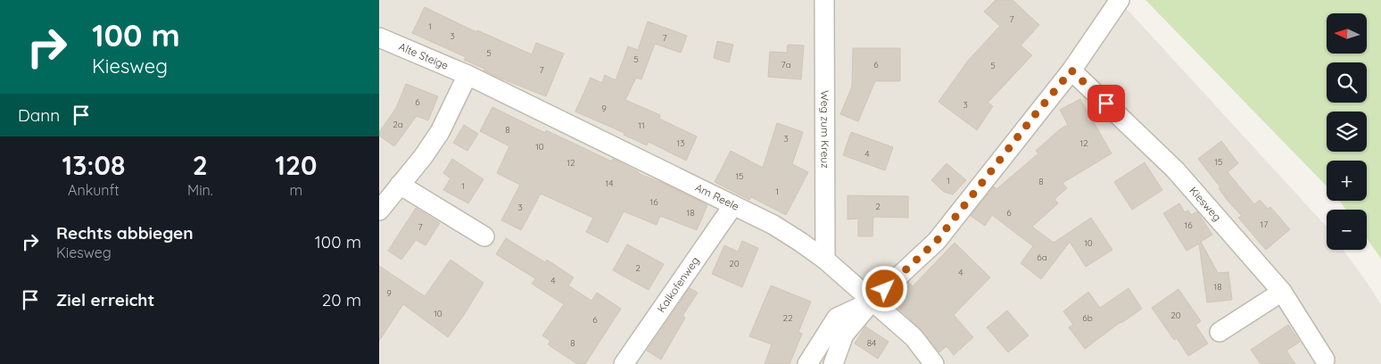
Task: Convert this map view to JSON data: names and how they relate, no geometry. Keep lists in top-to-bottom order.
{
  "streets": {
    "street": [
      "Alte Steige",
      "Weg zum Kreuz",
      "Am Reele",
      "Kiesweg",
      "Kalkofenweg"
    ]
  },
  "crossings": [
    ["Alte Steige", "Am Reele"],
    ["Weg zum Kreuz", "Am Reele"],
    ["Am Reele", "Kalkofenweg"]
  ],
  "house_numbers": [
    "7",
    "1",
    "3",
    "7",
    "5",
    "5",
    "7a",
    "6",
    "5",
    "7",
    "6",
    "3",
    "9",
    "2a",
    "11",
    "8",
    "3",
    "13",
    "12",
    "10",
    "4",
    "15",
    "12",
    "15",
    "1",
    "8",
    "14",
    "1",
    "1",
    "16",
    "2",
    "3",
    "18",
    "6",
    "17",
    "16",
    "7",
    "10",
    "6a",
    "20",
    "2",
    "4",
    "4",
    "18",
    "9",
    "10",
    "20",
    "22",
    "6b",
    "6",
    "8",
    "84"
  ],
  "north": "left",
  "page": {
    "turn": ["100 m", "Kiesweg"],
    "map_buttons": ["+", "−"],
    "then": "Dann",
    "eta": [
      "13:08",
      "Ankunft",
      "2",
      "Min.",
      "120",
      "m"
    ],
    "list": [
      {
        "name": "Rechts abbiegen",
        "note": "Kiesweg",
        "value": "100 m"
      },
      {
        "name": "Ziel erreicht",
        "value": "20 m"
      }
    ]
  }
}
